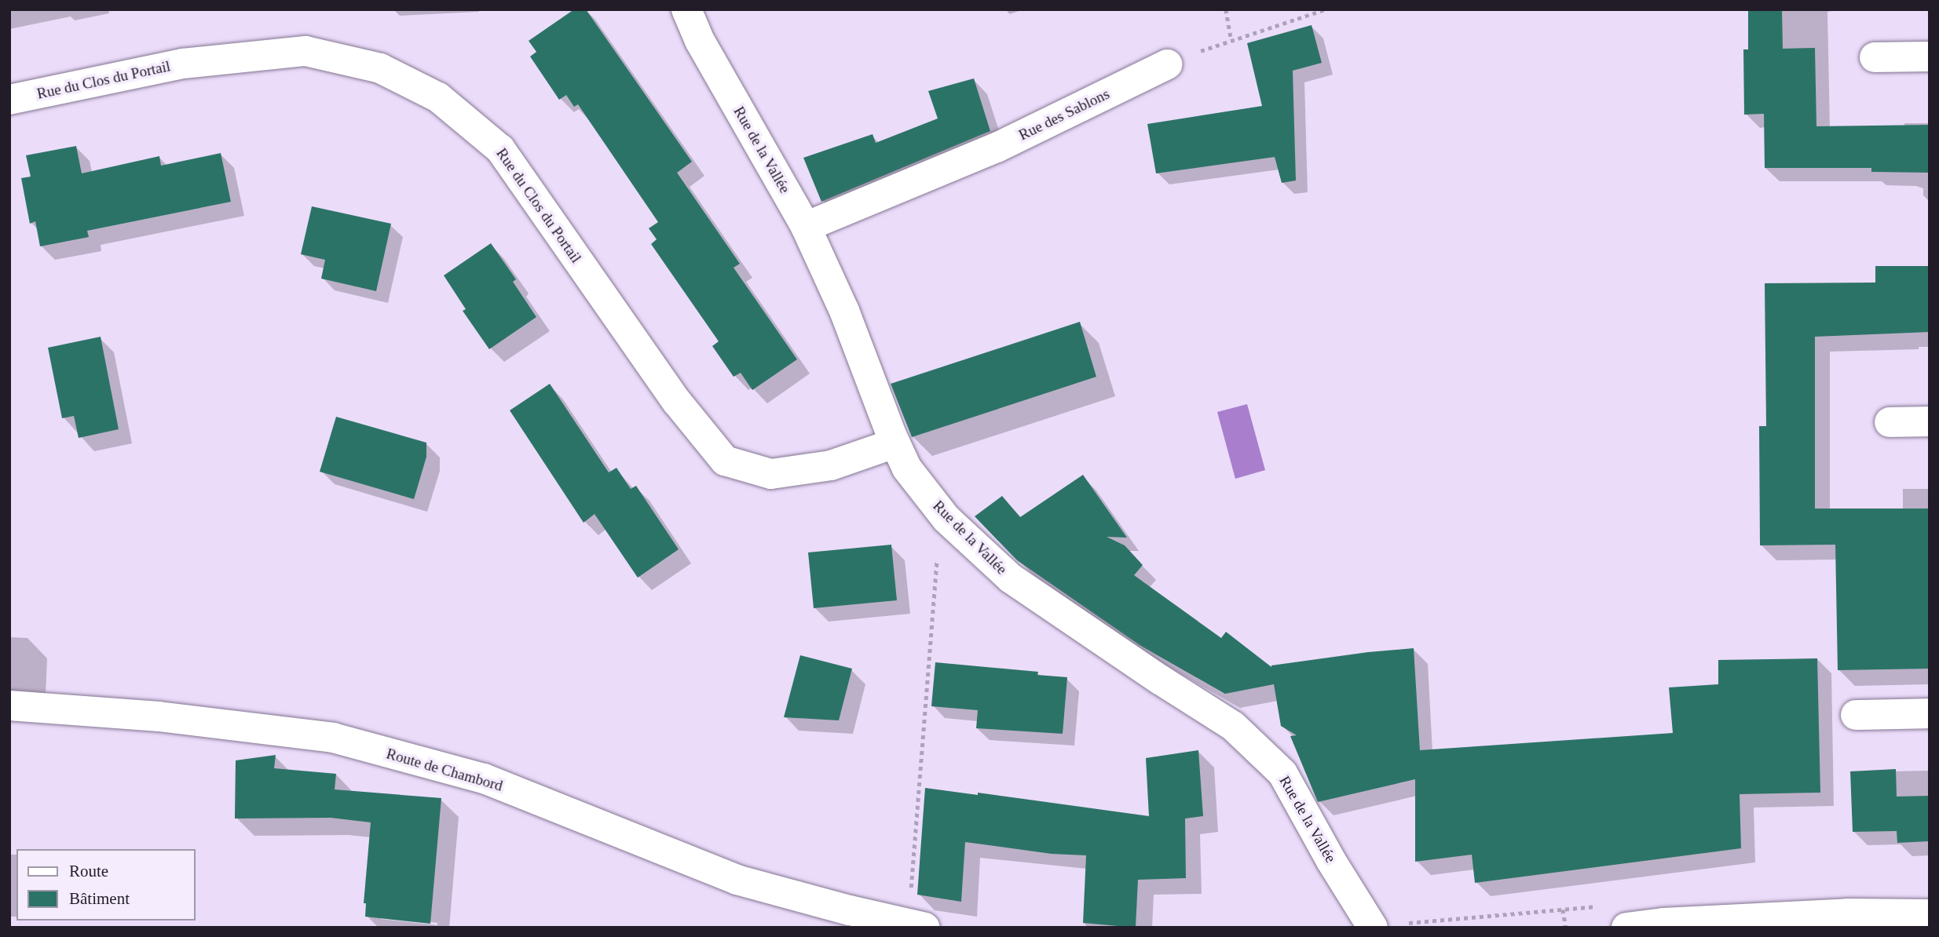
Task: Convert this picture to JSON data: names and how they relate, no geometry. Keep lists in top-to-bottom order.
{
  "streets": {
    "street": [
      "Rue du Clos du Portail",
      "Rue des Sablons",
      "Rue de la Vallée",
      "Route de Chambord"
    ]
  },
  "crossings": [
    ["Rue du Clos du Portail", "Rue de la Vallée"],
    ["Rue des Sablons", "Rue de la Vallée"]
  ],
  "legend": ["Route", "Bâtiment"]
}
